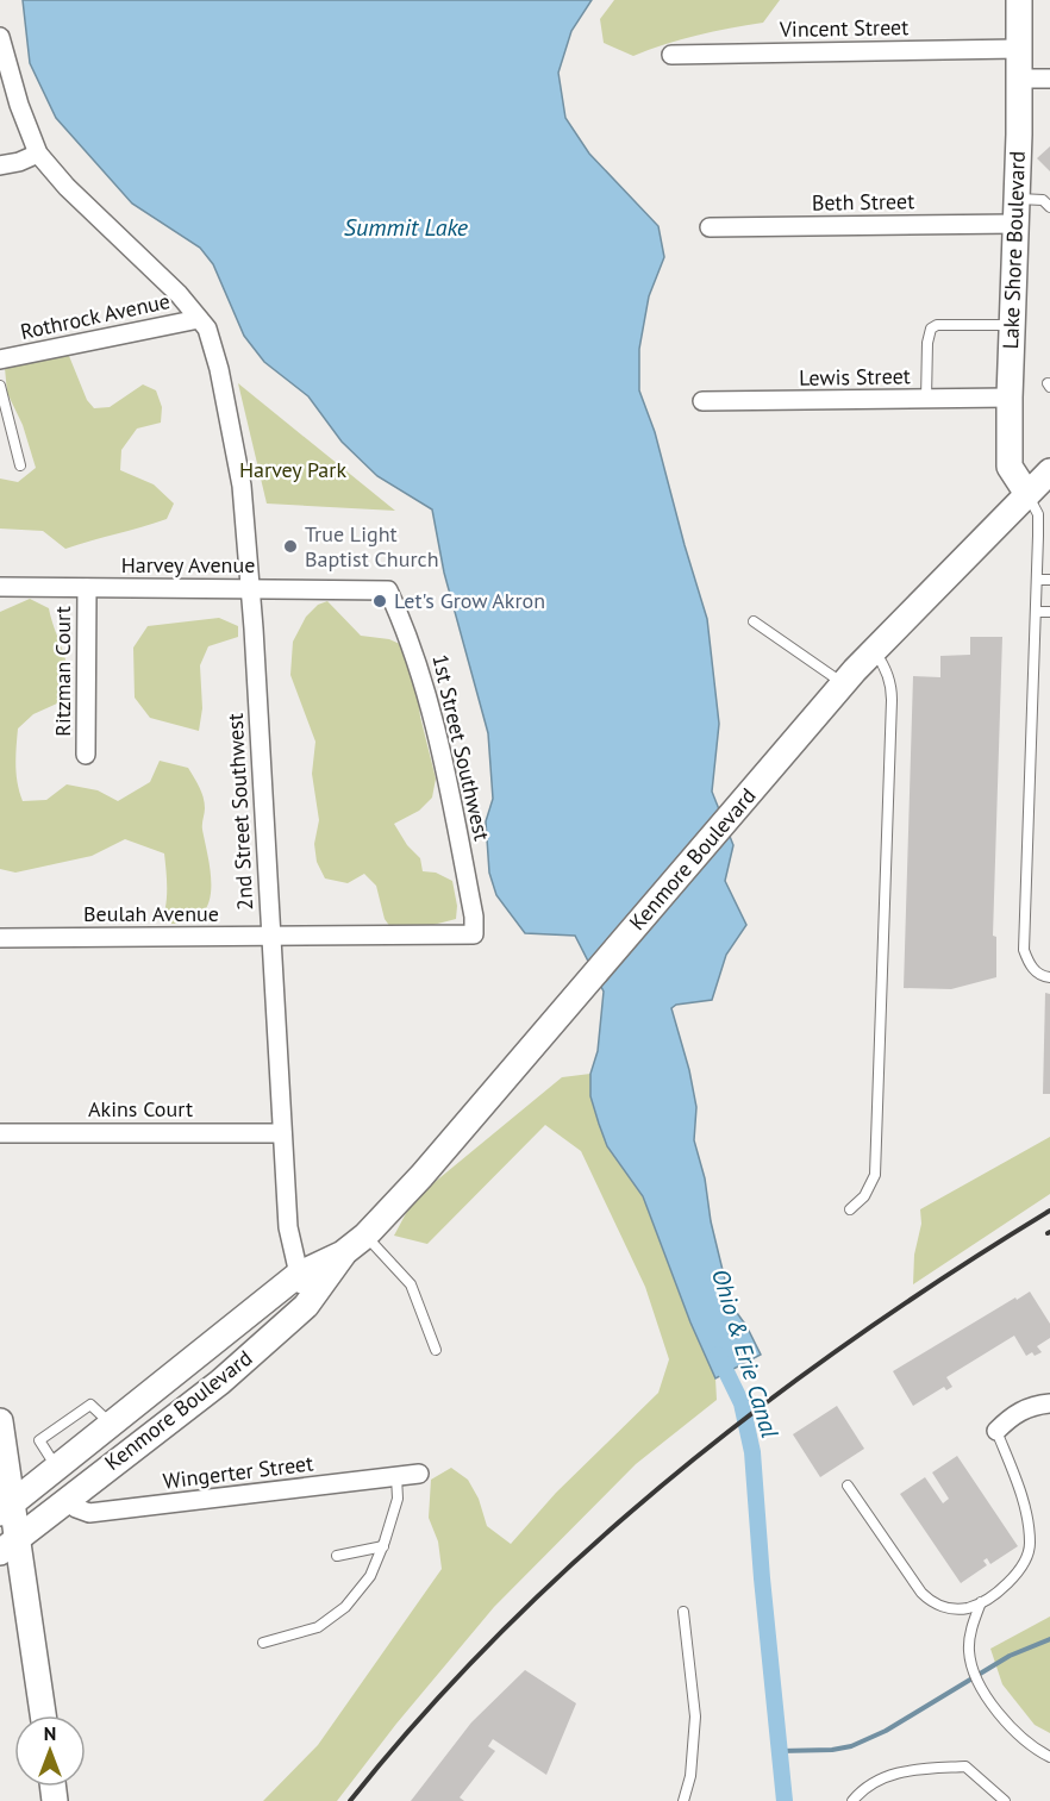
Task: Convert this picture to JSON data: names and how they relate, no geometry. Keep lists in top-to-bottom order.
{
  "streets": {
    "main road": ["Lake Shore Boulevard", "Kenmore Boulevard"],
    "street": [
      "Vincent Street",
      "Beth Street",
      "Rothrock Avenue",
      "Lewis Street",
      "Harvey Avenue",
      "Ritzman Court",
      "1st Street Southwest",
      "2nd Street Southwest",
      "Beulah Avenue",
      "Akins Court",
      "Wingerter Street"
    ]
  },
  "crossings": [
    ["Vincent Street", "Lake Shore Boulevard"],
    ["Beth Street", "Lake Shore Boulevard"],
    ["Lake Shore Boulevard", "Lewis Street"],
    ["Lake Shore Boulevard", "Kenmore Boulevard"],
    ["Rothrock Avenue", "2nd Street Southwest"],
    ["Harvey Avenue", "Ritzman Court"],
    ["Harvey Avenue", "1st Street Southwest"],
    ["Harvey Avenue", "2nd Street Southwest"],
    ["1st Street Southwest", "Beulah Avenue"],
    ["2nd Street Southwest", "Kenmore Boulevard"],
    ["2nd Street Southwest", "Beulah Avenue"],
    ["2nd Street Southwest", "Akins Court"],
    ["Kenmore Boulevard", "Wingerter Street"]
  ],
  "water": ["Summit Lake", "Ohio & Erie Canal"],
  "parks": ["Harvey Park"],
  "places": ["True Light Baptist Church", "Let's Grow Akron"],
  "north": "top"
}
